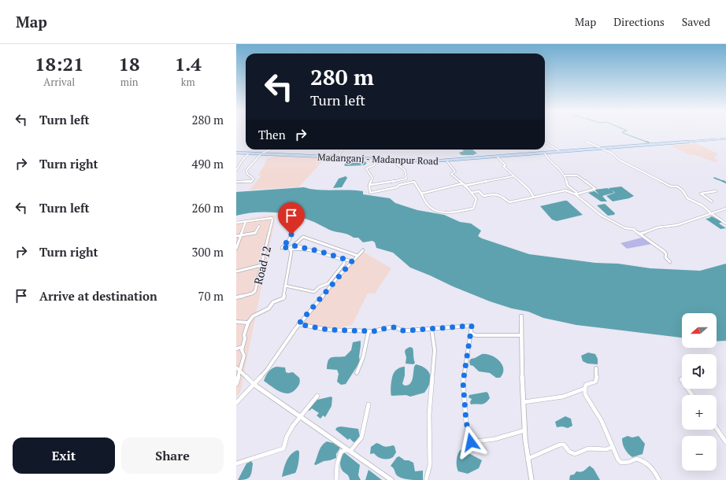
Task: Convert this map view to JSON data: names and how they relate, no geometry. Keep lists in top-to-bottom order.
{
  "streets": {
    "main road": ["Madanganj - Madanpur Road"],
    "street": ["Road 12"]
  },
  "north": "left",
  "page": {
    "header": "Map",
    "nav": ["Map", "Directions", "Saved"],
    "eta": [
      "18:21",
      "Arrival",
      "18",
      "min",
      "1.4",
      "km"
    ],
    "turn": ["280 m", "Turn left"],
    "list": [
      {
        "name": "Turn left",
        "value": "280 m"
      },
      {
        "name": "Turn right",
        "value": "490 m"
      },
      {
        "name": "Turn left",
        "value": "260 m"
      },
      {
        "name": "Turn right",
        "value": "300 m"
      },
      {
        "name": "Arrive at destination",
        "value": "70 m"
      }
    ],
    "then": "Then",
    "map_buttons": ["+", "−"],
    "buttons": ["Exit", "Share"]
  }
}
